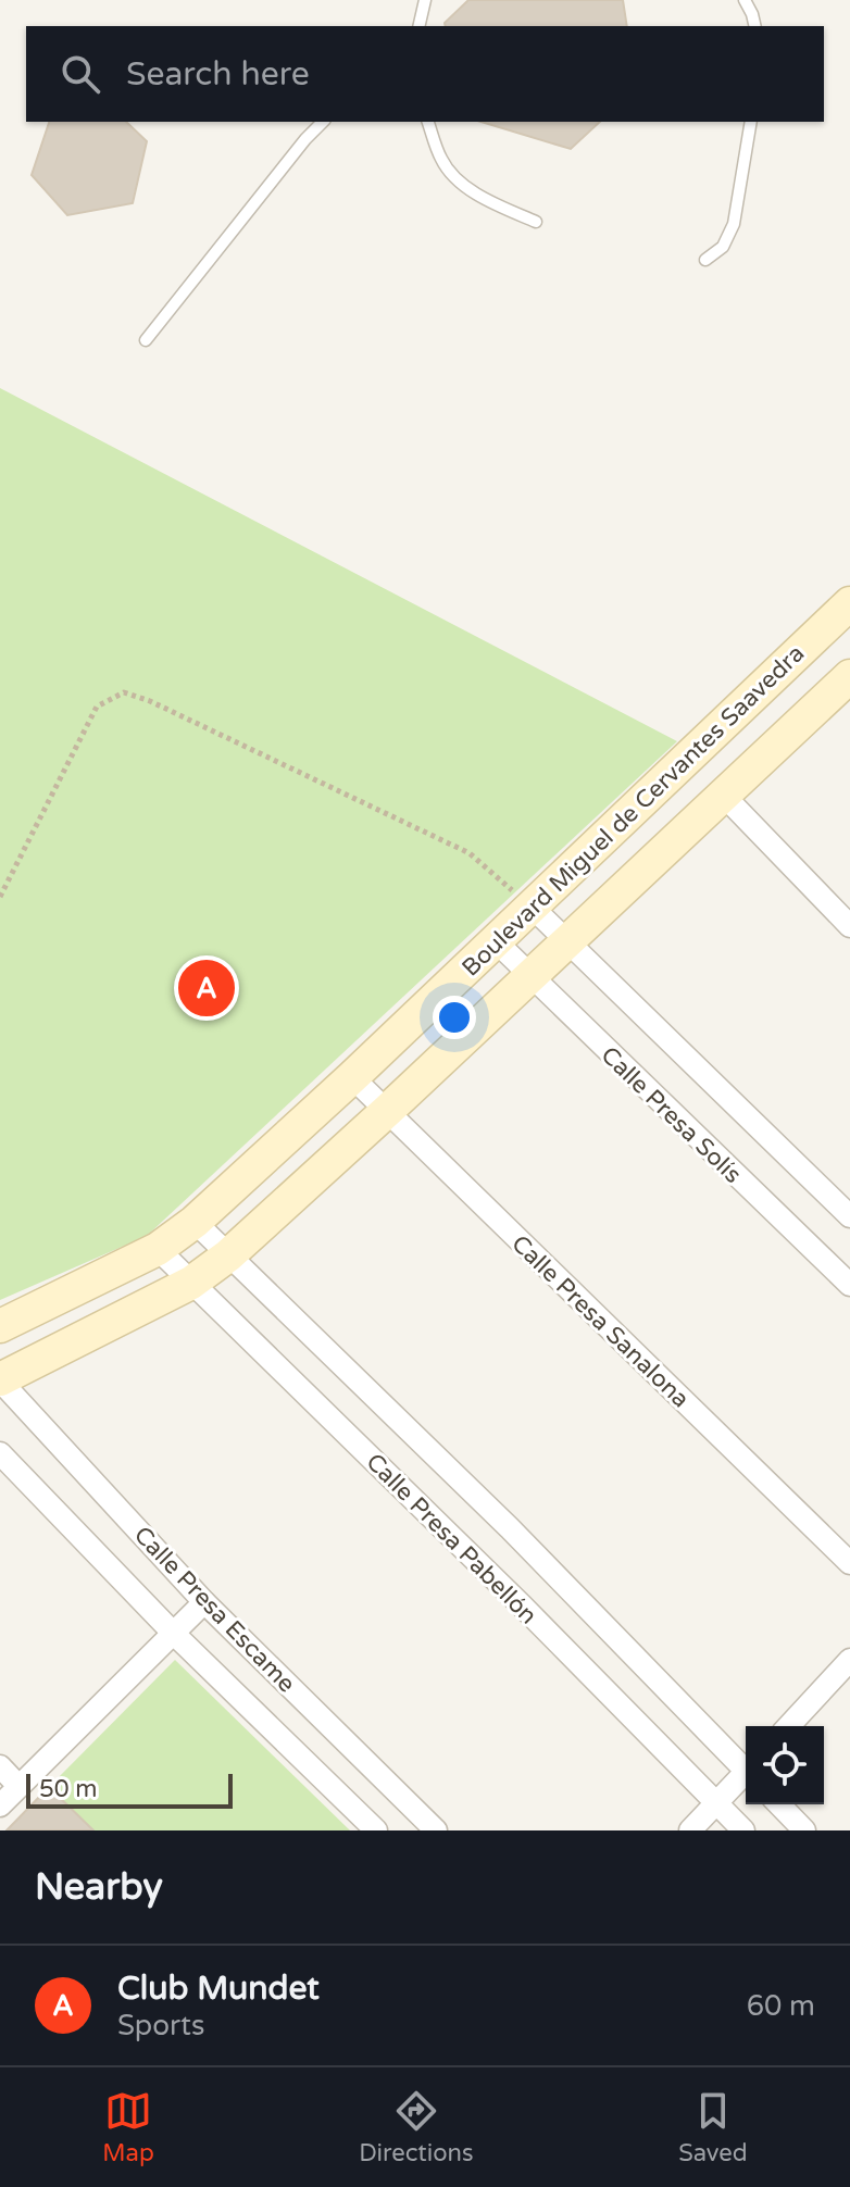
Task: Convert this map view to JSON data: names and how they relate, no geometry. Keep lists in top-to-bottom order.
{
  "streets": {
    "main road": ["Boulevard Miguel de Cervantes Saavedra"],
    "street": [
      "Calle Presa Solís",
      "Calle Presa Sanalona",
      "Calle Presa Pabellón",
      "Calle Presa Escame"
    ]
  },
  "crossings": [
    ["Boulevard Miguel de Cervantes Saavedra", "Calle Presa Solís"],
    ["Boulevard Miguel de Cervantes Saavedra", "Calle Presa Sanalona"],
    ["Boulevard Miguel de Cervantes Saavedra", "Calle Presa Pabellón"],
    ["Boulevard Miguel de Cervantes Saavedra", "Calle Presa Escame"]
  ],
  "scale_bar": "50 m",
  "page": {
    "search": "Search here",
    "pins": "A",
    "scale": "50 m",
    "heading": "Nearby",
    "list": [
      {
        "mark": "A",
        "name": "Club Mundet",
        "note": "Sports",
        "value": "60 m"
      }
    ],
    "nav": ["Map", "Directions", "Saved"]
  }
}
